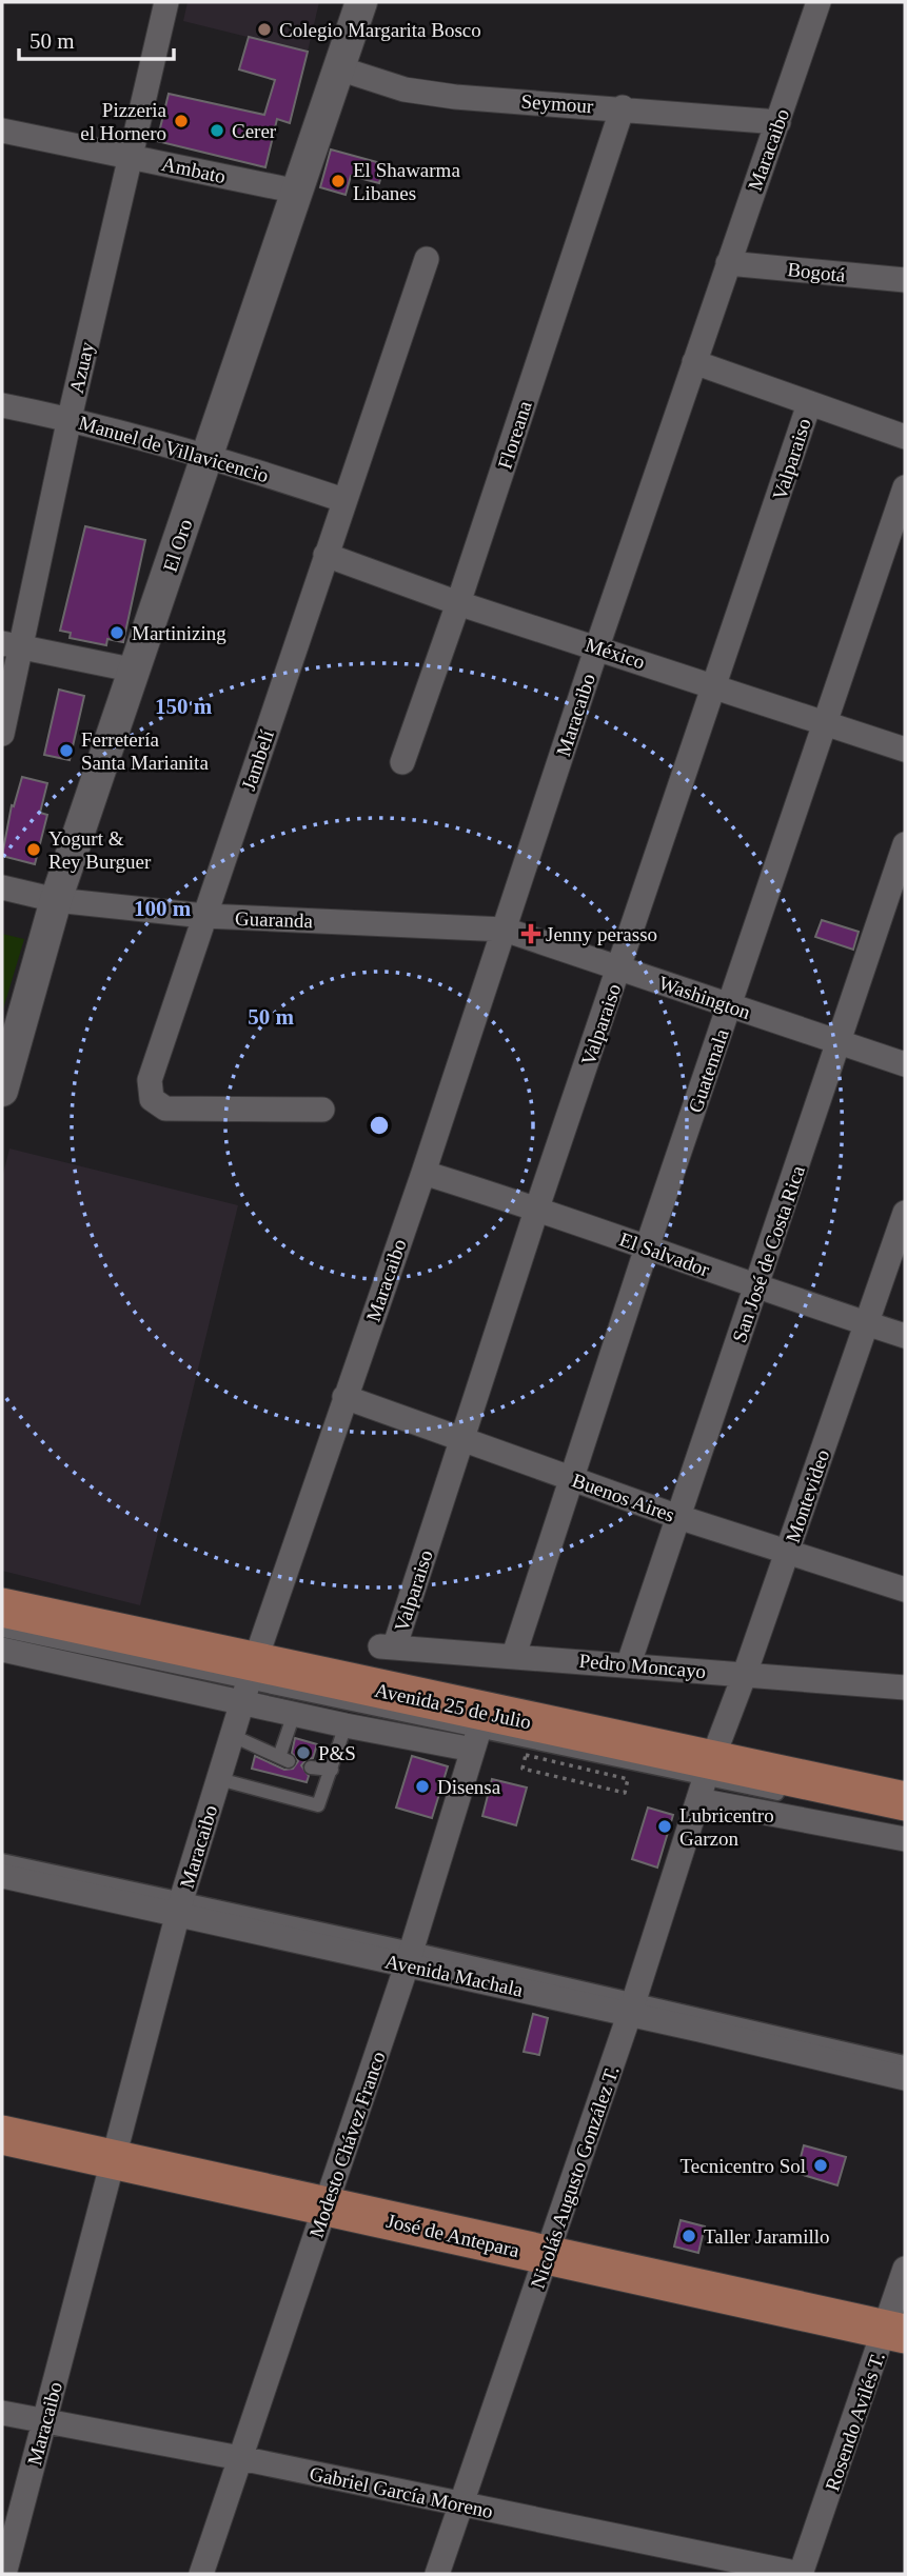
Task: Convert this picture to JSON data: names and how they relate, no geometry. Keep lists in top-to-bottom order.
{
  "streets": {
    "main road": ["Avenida 25 de Julio", "José de Antepara"],
    "street": [
      "Seymour",
      "Maracaibo",
      "Ambato",
      "Bogotá",
      "Azuay",
      "Floreana",
      "Manuel de Villavicencio",
      "Valparaiso",
      "El Oro",
      "México",
      "Jambelí",
      "Guaranda",
      "Washington",
      "Guatemala",
      "El Salvador",
      "San José de Costa Rica",
      "Montevideo",
      "Buenos Aires",
      "Pedro Moncayo",
      "Avenida Machala",
      "Modesto Chávez Franco",
      "Nicolás Augusto González T.",
      "Rosendo Avilés T.",
      "Gabriel García Moreno"
    ]
  },
  "crossings": [
    ["Seymour", "Maracaibo"],
    ["Seymour", "Floreana"],
    ["Seymour", "El Oro"],
    ["Maracaibo", "Bogotá"],
    ["Maracaibo", "México"],
    ["Maracaibo", "Guaranda"],
    ["Maracaibo", "Washington"],
    ["Maracaibo", "El Salvador"],
    ["Maracaibo", "Buenos Aires"],
    ["Maracaibo", "Avenida 25 de Julio"],
    ["Maracaibo", "Avenida Machala"],
    ["Maracaibo", "José de Antepara"],
    ["Maracaibo", "Gabriel García Moreno"],
    ["Ambato", "Azuay"],
    ["Ambato", "El Oro"],
    ["Azuay", "Manuel de Villavicencio"],
    ["Floreana", "México"],
    ["Manuel de Villavicencio", "El Oro"],
    ["Manuel de Villavicencio", "Jambelí"],
    ["Valparaiso", "México"],
    ["Valparaiso", "Washington"],
    ["Valparaiso", "El Salvador"],
    ["Valparaiso", "Buenos Aires"],
    ["Valparaiso", "Pedro Moncayo"],
    ["El Oro", "Guaranda"],
    ["México", "Jambelí"],
    ["México", "Guatemala"],
    ["Jambelí", "Guaranda"],
    ["Guaranda", "Washington"],
    ["Washington", "Guatemala"],
    ["Washington", "San José de Costa Rica"],
    ["Guatemala", "El Salvador"],
    ["Guatemala", "Buenos Aires"],
    ["Guatemala", "Pedro Moncayo"],
    ["El Salvador", "San José de Costa Rica"],
    ["El Salvador", "Montevideo"],
    ["San José de Costa Rica", "Buenos Aires"],
    ["San José de Costa Rica", "Pedro Moncayo"],
    ["Montevideo", "Buenos Aires"],
    ["Montevideo", "Pedro Moncayo"],
    ["Montevideo", "Avenida 25 de Julio"],
    ["Montevideo", "Nicolás Augusto González T."],
    ["Avenida 25 de Julio", "Modesto Chávez Franco"],
    ["Avenida 25 de Julio", "Nicolás Augusto González T."],
    ["Avenida Machala", "Modesto Chávez Franco"],
    ["Avenida Machala", "Nicolás Augusto González T."],
    ["Modesto Chávez Franco", "José de Antepara"],
    ["Modesto Chávez Franco", "Gabriel García Moreno"],
    ["Nicolás Augusto González T.", "José de Antepara"],
    ["Nicolás Augusto González T.", "Gabriel García Moreno"],
    ["José de Antepara", "Rosendo Avilés T."],
    ["Rosendo Avilés T.", "Gabriel García Moreno"]
  ],
  "places": {
    "other": [
      "Colegio Margarita Bosco",
      "Pizzeria el Hornero",
      "Cerer",
      "El Shawarma Libanes",
      "Martinizing",
      "Ferretería Santa Marianita",
      "Yogurt & Rey Burguer",
      "P&S",
      "Disensa",
      "Lubricentro Garzon",
      "Tecnicentro Sol",
      "Taller Jaramillo"
    ],
    "health": ["Jenny perasso"]
  },
  "scale_bar": "50 m",
  "rings": ["150 m", "100 m", "50 m"]
}
